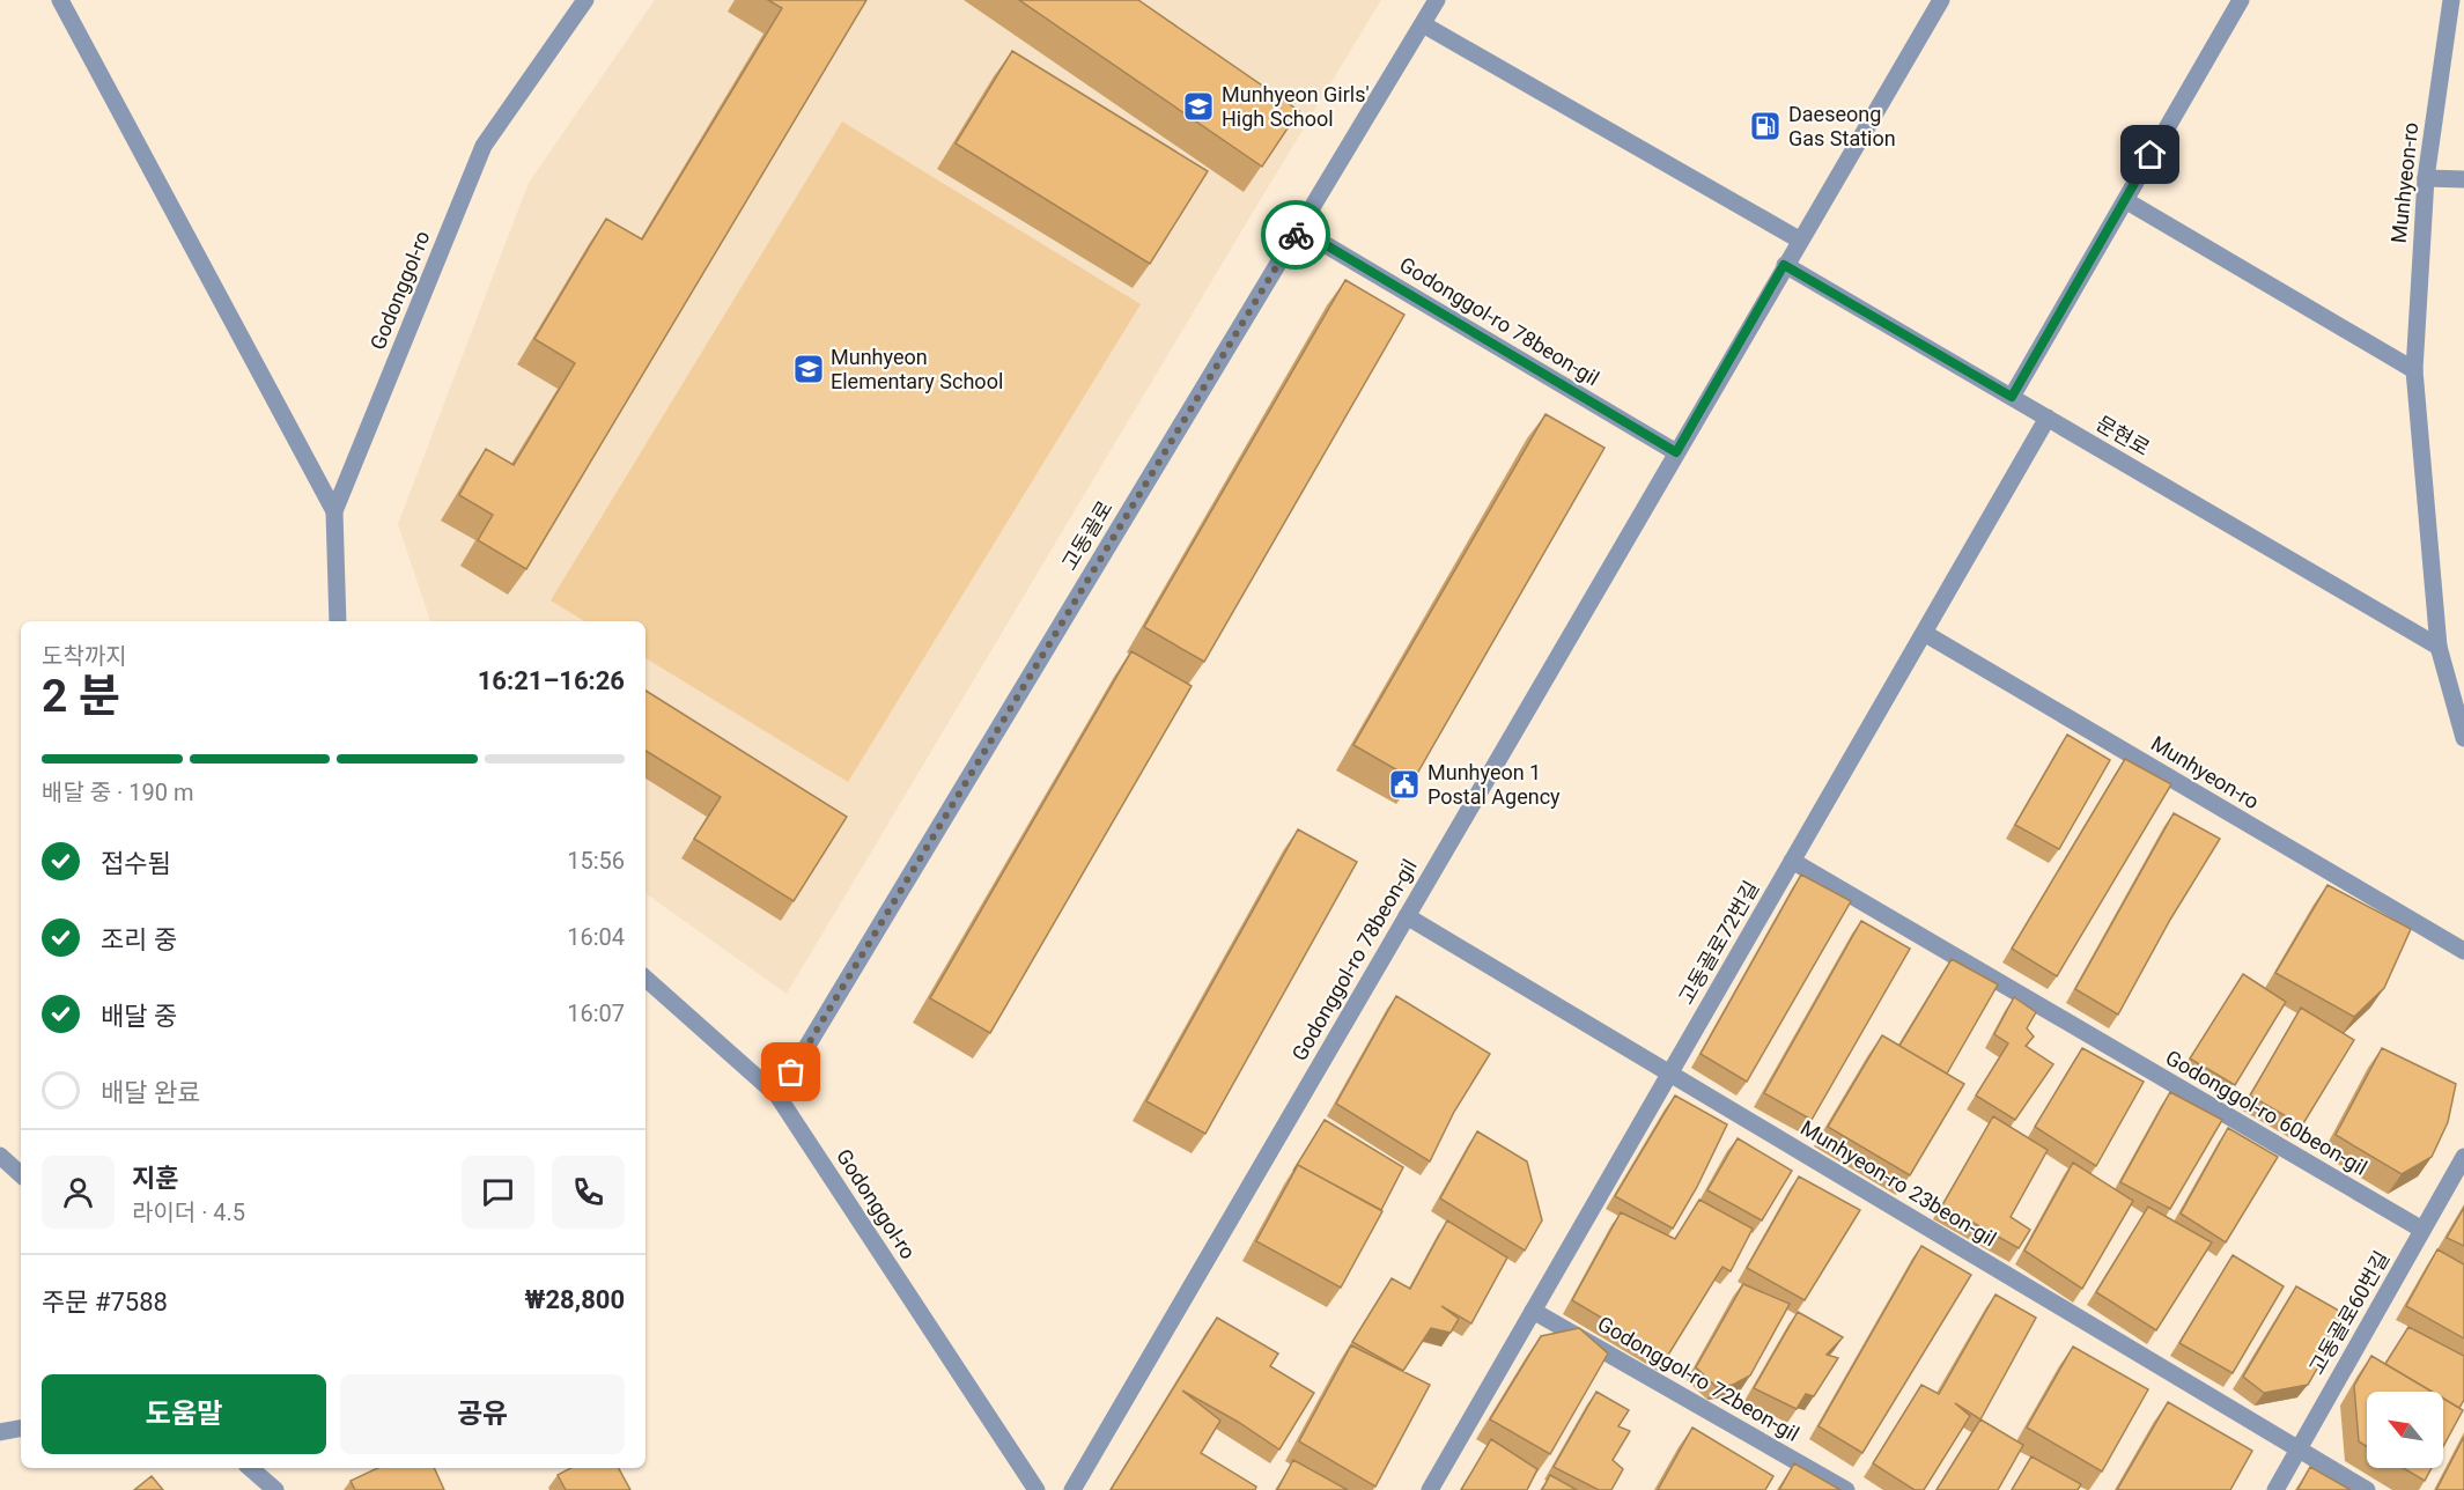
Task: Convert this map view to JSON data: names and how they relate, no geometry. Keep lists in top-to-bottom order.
{
  "streets": {
    "street": [
      "Munhyeon-ro",
      "Godonggol-ro",
      "Godonggol-ro 78beon-gil",
      "문현로",
      "고동골로",
      "고동골로72번길",
      "Godonggol-ro 60beon-gil",
      "Munhyeon-ro 23beon-gil",
      "고동골로60번길",
      "Godonggol-ro 72beon-gil"
    ]
  },
  "crossings": [
    ["Munhyeon-ro", "문현로"],
    ["Munhyeon-ro", "고동골로72번길"],
    ["Godonggol-ro", "고동골로"],
    ["Godonggol-ro 78beon-gil", "문현로"],
    ["Godonggol-ro 78beon-gil", "고동골로"],
    ["Godonggol-ro 78beon-gil", "Munhyeon-ro 23beon-gil"],
    ["문현로", "고동골로72번길"],
    ["고동골로72번길", "Godonggol-ro 60beon-gil"],
    ["고동골로72번길", "Munhyeon-ro 23beon-gil"],
    ["고동골로72번길", "Godonggol-ro 72beon-gil"],
    ["Godonggol-ro 60beon-gil", "고동골로60번길"],
    ["Munhyeon-ro 23beon-gil", "고동골로60번길"]
  ],
  "places": {
    "school or university": ["Munhyeon Girls' High School", "Munhyeon Elementary School"],
    "fuel station": ["Daeseong Gas Station"],
    "public building": ["Munhyeon 1 Postal Agency"]
  },
  "north": "top left",
  "page": {
    "heading": ["2 분", "도착까지", "16:21–16:26"],
    "panel": [
      "지훈",
      "라이더 · 4.5",
      "주문 #7588",
      "₩28,800"
    ],
    "bar": "배달 중 · 190 m",
    "list": [
      ["접수됨", "15:56"],
      ["조리 중", "16:04"],
      ["배달 중", "16:07"],
      "배달 완료"
    ],
    "buttons": ["도움말", "공유"]
  }
}
